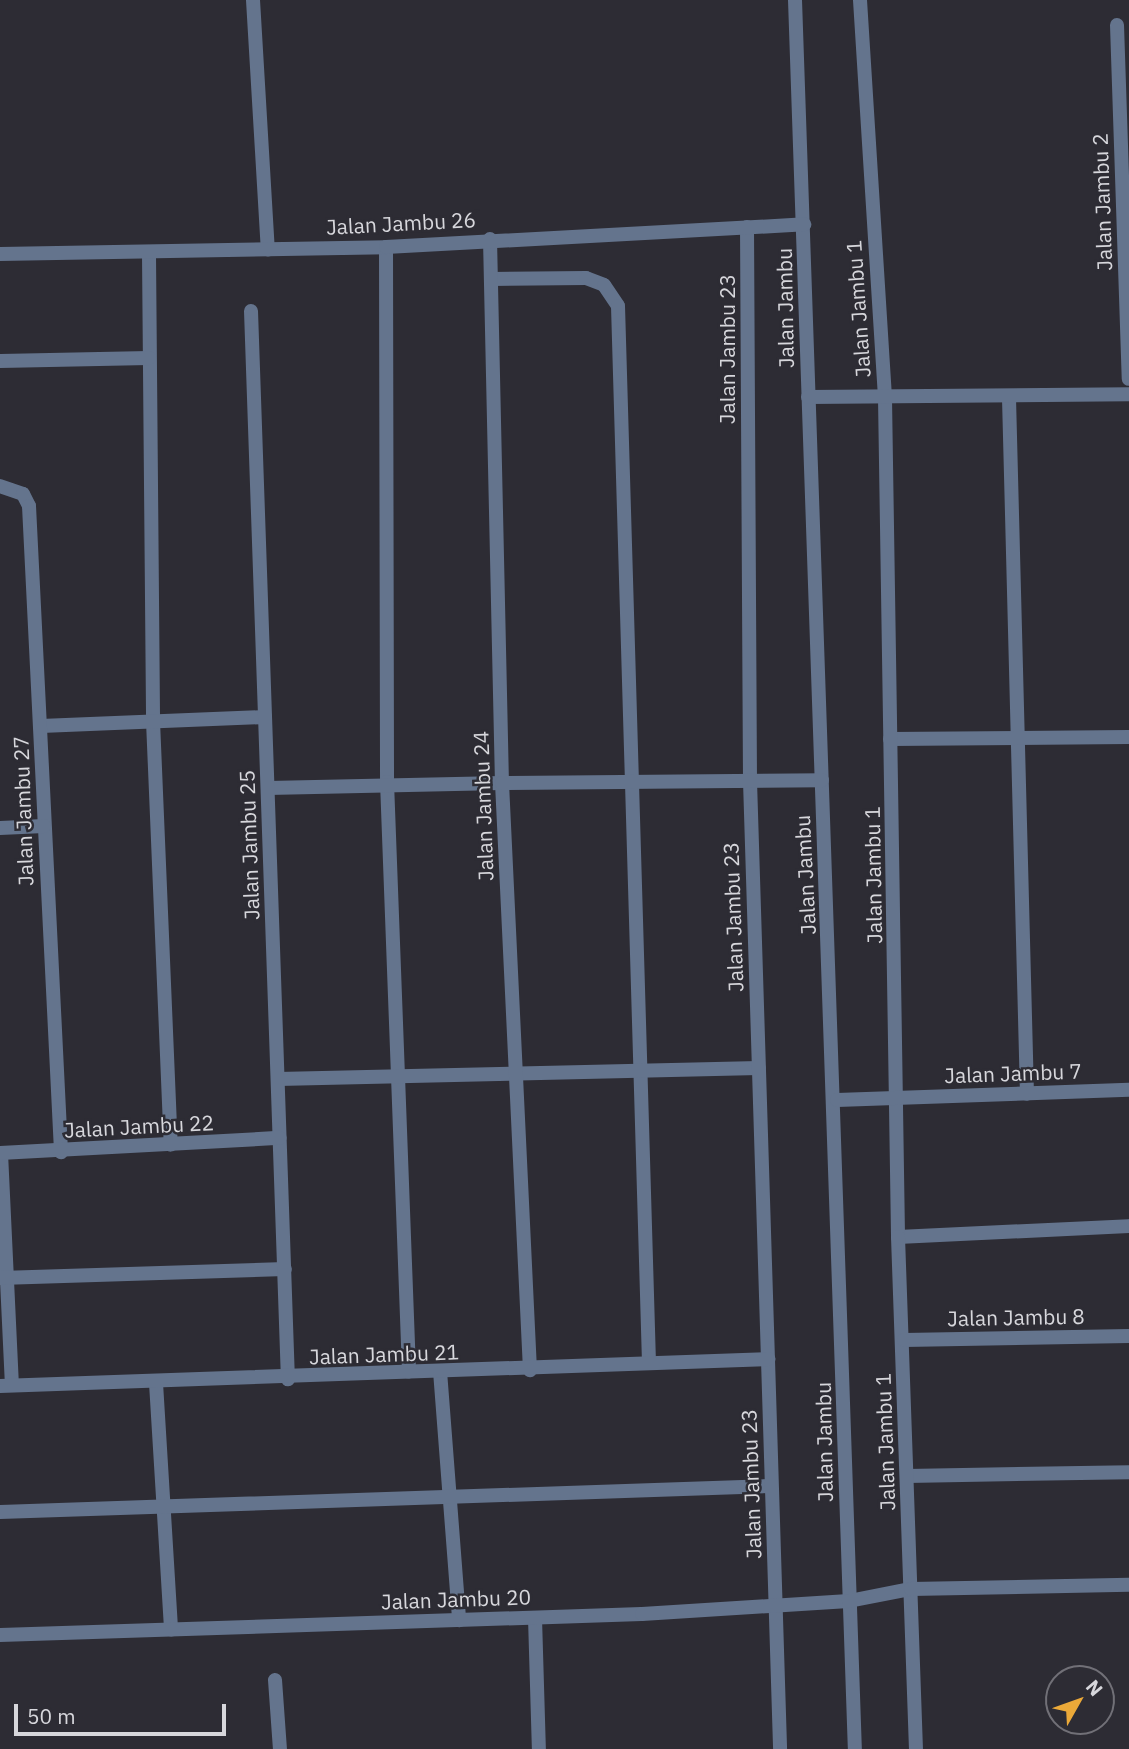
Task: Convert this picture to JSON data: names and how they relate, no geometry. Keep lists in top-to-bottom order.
{
  "streets": {
    "street": [
      "Jalan Jambu 2",
      "Jalan Jambu 26",
      "Jalan Jambu",
      "Jalan Jambu 1",
      "Jalan Jambu 23",
      "Jalan Jambu 24",
      "Jalan Jambu 27",
      "Jalan Jambu 25",
      "Jalan Jambu 7",
      "Jalan Jambu 22",
      "Jalan Jambu 8",
      "Jalan Jambu 21",
      "Jalan Jambu 20"
    ]
  },
  "crossings": [
    ["Jalan Jambu 26", "Jalan Jambu"],
    ["Jalan Jambu 26", "Jalan Jambu 23"],
    ["Jalan Jambu 26", "Jalan Jambu 24"],
    ["Jalan Jambu", "Jalan Jambu 7"],
    ["Jalan Jambu", "Jalan Jambu 20"],
    ["Jalan Jambu 1", "Jalan Jambu 7"],
    ["Jalan Jambu 1", "Jalan Jambu 8"],
    ["Jalan Jambu 1", "Jalan Jambu 20"],
    ["Jalan Jambu 23", "Jalan Jambu 21"],
    ["Jalan Jambu 23", "Jalan Jambu 20"],
    ["Jalan Jambu 24", "Jalan Jambu 21"],
    ["Jalan Jambu 27", "Jalan Jambu 22"],
    ["Jalan Jambu 25", "Jalan Jambu 22"],
    ["Jalan Jambu 25", "Jalan Jambu 21"]
  ],
  "scale_bar": "50 m",
  "north": "top right"
}
